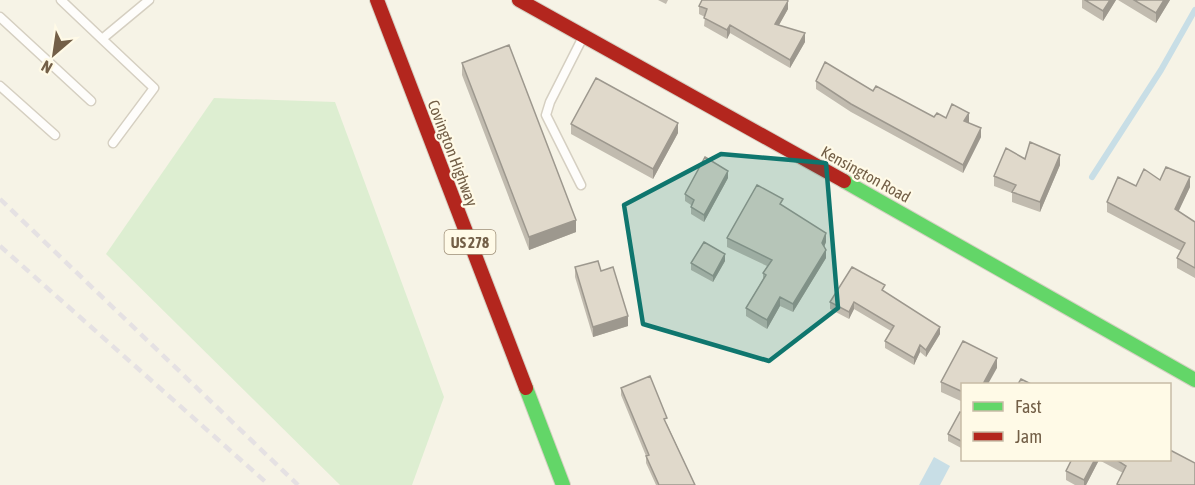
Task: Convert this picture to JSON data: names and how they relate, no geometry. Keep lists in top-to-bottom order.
{
  "streets": {
    "street": ["Covington Highway", "Kensington Road", "US 278"]
  },
  "legend": ["Fast", "Jam"],
  "north": "bottom left"
}
